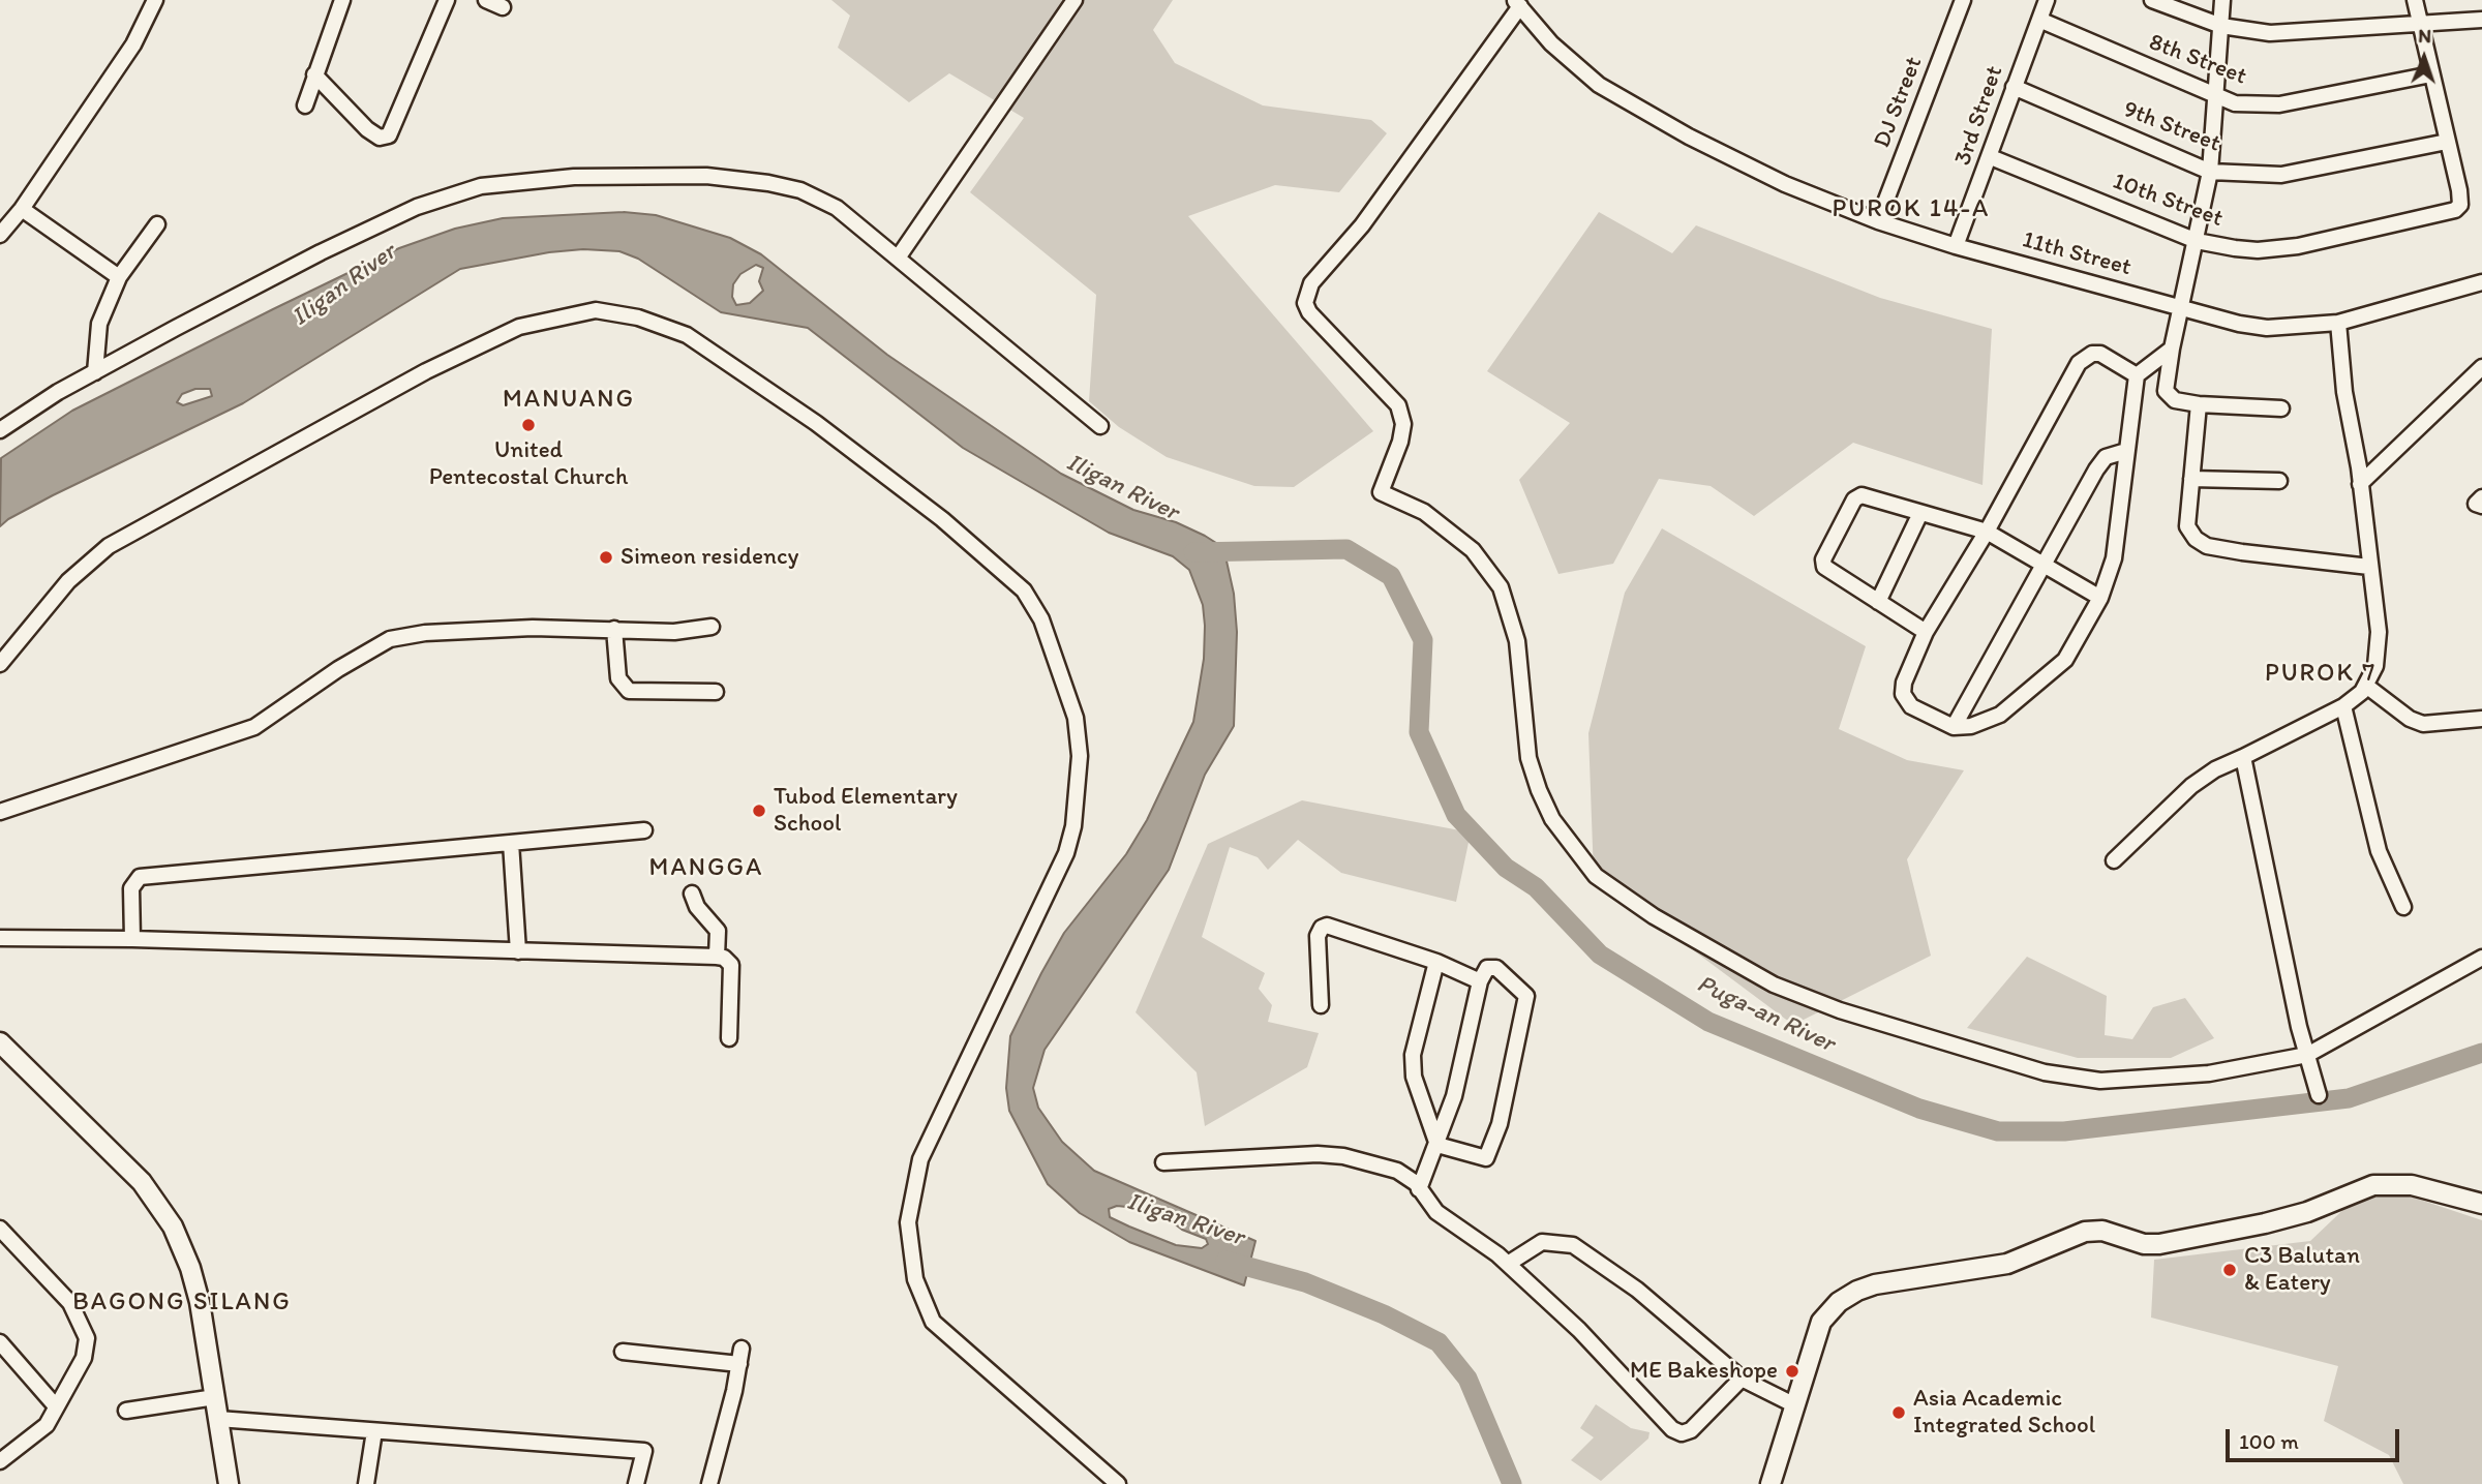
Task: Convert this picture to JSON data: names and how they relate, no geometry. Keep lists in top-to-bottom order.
{
  "streets": {
    "street": [
      "8th Street",
      "DJ Street",
      "3rd Street",
      "9th Street",
      "10th Street",
      "11th Street"
    ]
  },
  "crossings": [
    ["8th Street", "3rd Street"],
    ["DJ Street", "11th Street"],
    ["3rd Street", "9th Street"],
    ["3rd Street", "10th Street"],
    ["3rd Street", "11th Street"],
    ["9th Street", "10th Street"]
  ],
  "districts": [
    "PUROK 14-A",
    "MANUANG",
    "PUROK 7",
    "MANGGA",
    "BAGONG SILANG"
  ],
  "water": ["Iligan River", "Puga-an River"],
  "places": [
    "United Pentecostal Church",
    "Simeon residency",
    "Tubod Elementary School",
    "C3 Balutan & Eatery",
    "ME Bakeshope",
    "Asia Academic Integrated School"
  ],
  "scale_bar": "100 m",
  "north": "top"
}
